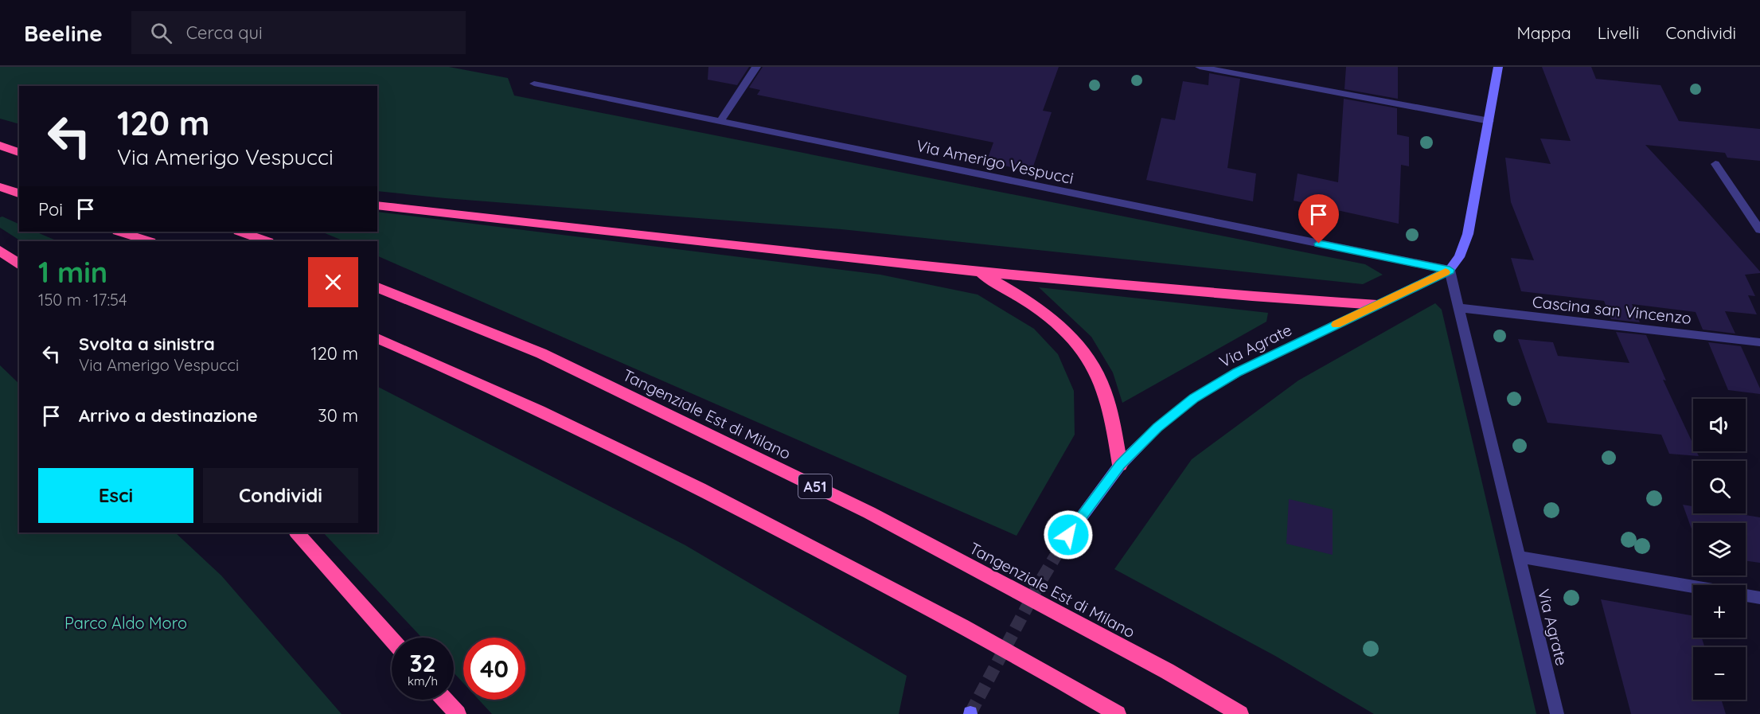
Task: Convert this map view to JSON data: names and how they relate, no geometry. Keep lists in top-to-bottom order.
{
  "streets": {
    "highway": ["Tangenziale Est di Milano", "A51"],
    "street": ["Via Amerigo Vespucci", "Cascina san Vincenzo", "Via Agrate"]
  },
  "crossings": [
    ["Via Amerigo Vespucci", "Via Agrate"],
    ["Cascina san Vincenzo", "Via Agrate"]
  ],
  "parks": ["Parco Aldo Moro"],
  "page": {
    "header": "Beeline",
    "search": "Cerca qui",
    "nav": ["Mappa", "Livelli", "Condividi"],
    "turn": ["120 m", "Via Amerigo Vespucci"],
    "then": "Poi",
    "heading": ["1 min", "150 m · 17:54"],
    "list": [
      {
        "name": "Svolta a sinistra",
        "note": "Via Amerigo Vespucci",
        "value": "120 m"
      },
      {
        "name": "Arrivo a destinazione",
        "value": "30 m"
      }
    ],
    "map_buttons": ["+", "−"],
    "buttons": ["Esci", "Condividi"],
    "speed": "32 km/h",
    "limit": "40"
  }
}
